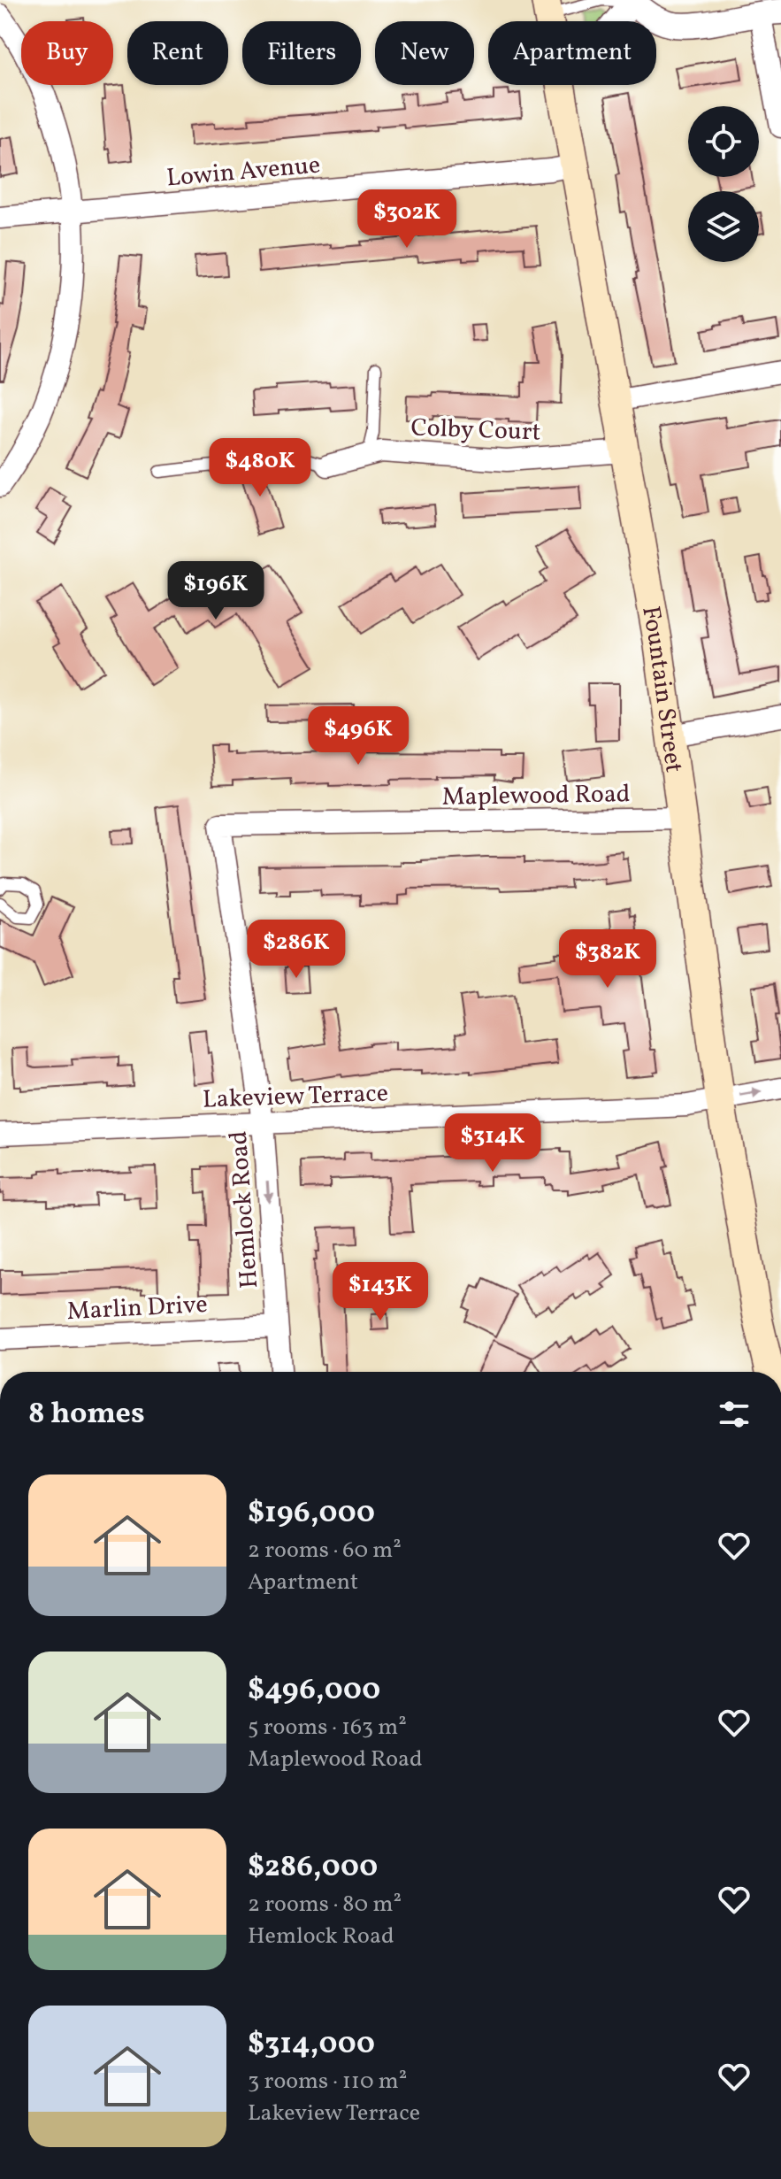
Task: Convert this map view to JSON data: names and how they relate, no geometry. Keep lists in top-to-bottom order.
{
  "streets": {
    "main road": ["Fountain Street"],
    "street": [
      "Lowin Avenue",
      "Colby Court",
      "Maplewood Road",
      "Lakeview Terrace",
      "Hemlock Road",
      "Marlin Drive"
    ]
  },
  "crossings": [
    ["Lowin Avenue", "Fountain Street"],
    ["Colby Court", "Fountain Street"],
    ["Fountain Street", "Maplewood Road"],
    ["Fountain Street", "Lakeview Terrace"],
    ["Maplewood Road", "Hemlock Road"],
    ["Lakeview Terrace", "Hemlock Road"],
    ["Hemlock Road", "Marlin Drive"]
  ],
  "one_way": ["Hemlock Road"],
  "page": {
    "chip": [
      "Buy",
      "Rent",
      "Filters",
      "New",
      "Apartment"
    ],
    "price": [
      "$302K",
      "$480K",
      "$196K",
      "$496K",
      "$286K",
      "$382K",
      "$314K",
      "$143K"
    ],
    "heading": "8 homes",
    "list": [
      {
        "name": "$196,000",
        "note": "2 rooms · 60 m² · Apartment"
      },
      {
        "name": "$496,000",
        "note": "5 rooms · 163 m² · Maplewood Road"
      },
      {
        "name": "$286,000",
        "note": "2 rooms · 80 m² · Hemlock Road"
      },
      {
        "name": "$314,000",
        "note": "3 rooms · 110 m² · Lakeview Terrace"
      }
    ]
  }
}
